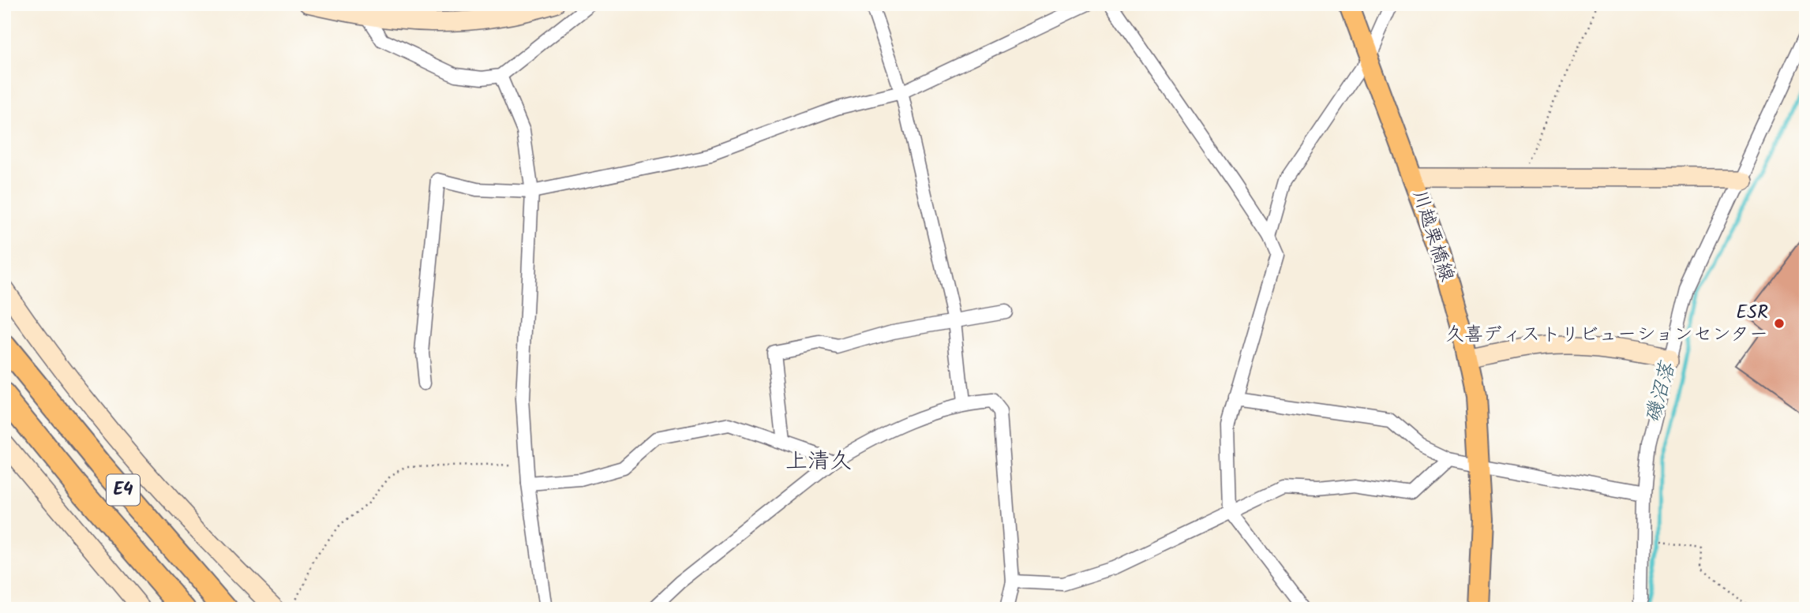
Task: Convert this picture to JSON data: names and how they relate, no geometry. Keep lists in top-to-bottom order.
{
  "streets": {
    "highway": ["E4"],
    "main road": ["川越栗橋線"]
  },
  "districts": ["上清久"],
  "water": ["磯沼落"],
  "places": ["ESR 久喜ディストリビューションセンター"]
}
